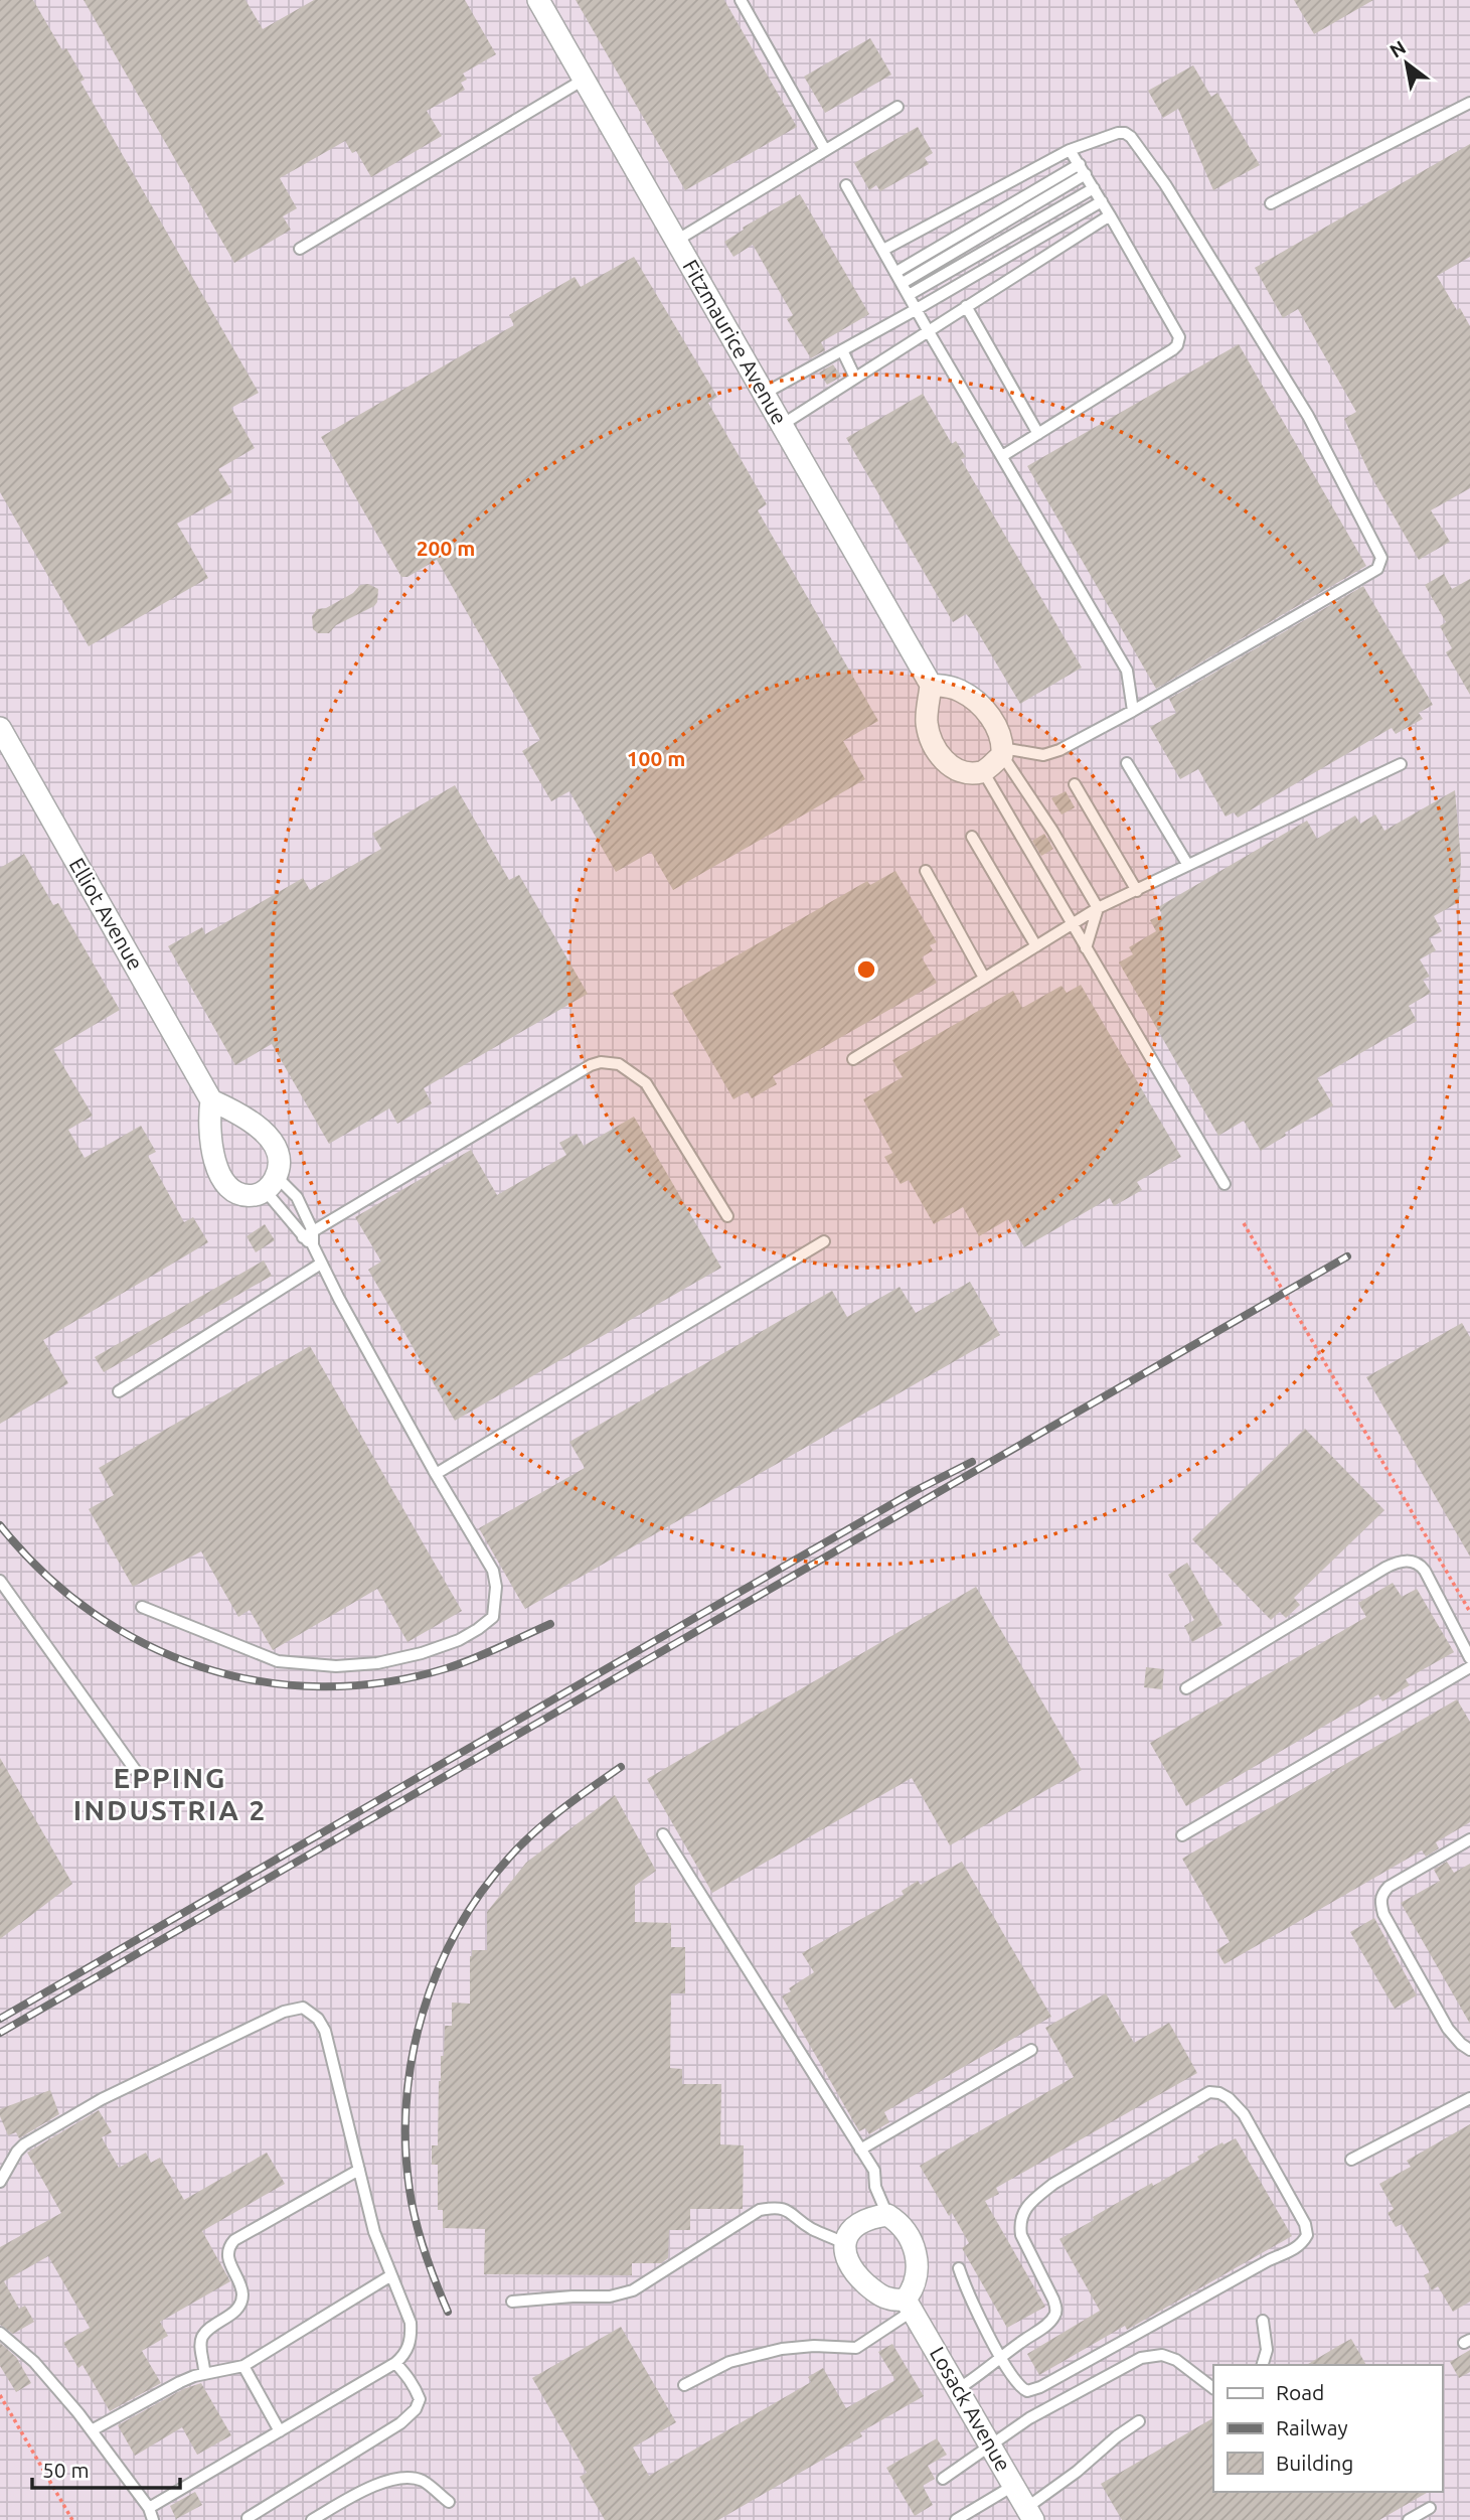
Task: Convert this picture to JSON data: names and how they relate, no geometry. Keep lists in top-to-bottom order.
{
  "streets": {
    "street": ["Fitzmaurice Avenue", "Elliot Avenue", "Losack Avenue"]
  },
  "districts": ["EPPING INDUSTRIA 2"],
  "legend": ["Road", "Railway", "Building"],
  "scale_bar": "50 m",
  "north": "top left",
  "rings": ["200 m", "100 m"]
}
